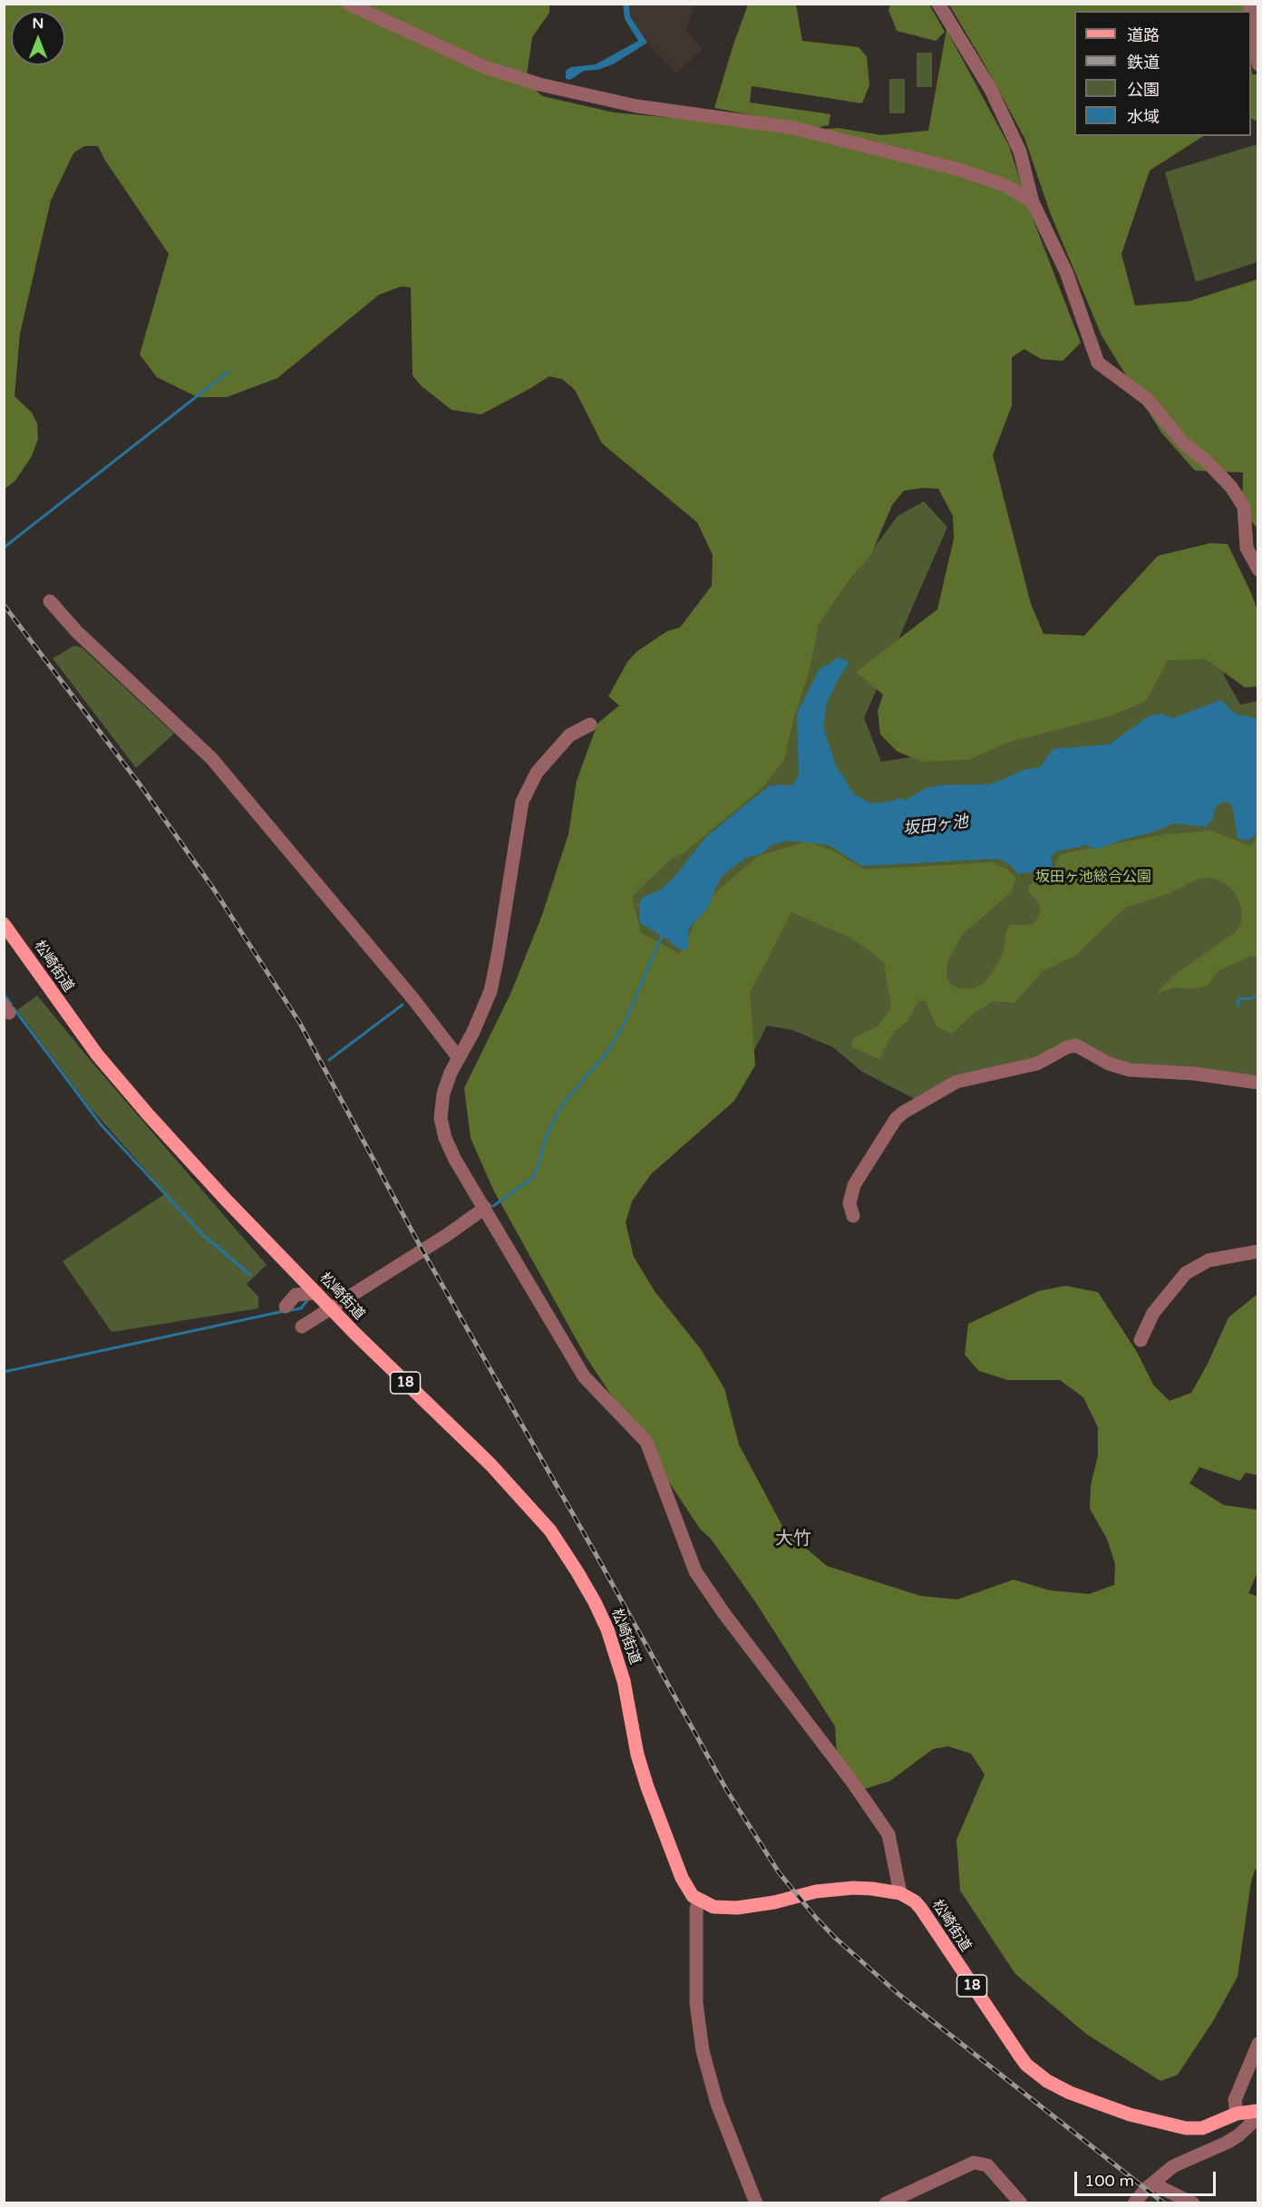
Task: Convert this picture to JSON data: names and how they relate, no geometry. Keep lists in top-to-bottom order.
{
  "streets": {
    "main road": ["松崎街道", "18"]
  },
  "districts": ["大竹"],
  "water": ["坂田ヶ池"],
  "parks": ["坂田ヶ池総合公園"],
  "legend": [
    "道路",
    "鉄道",
    "公園",
    "水域"
  ],
  "scale_bar": "100 m",
  "north": "top"
}
